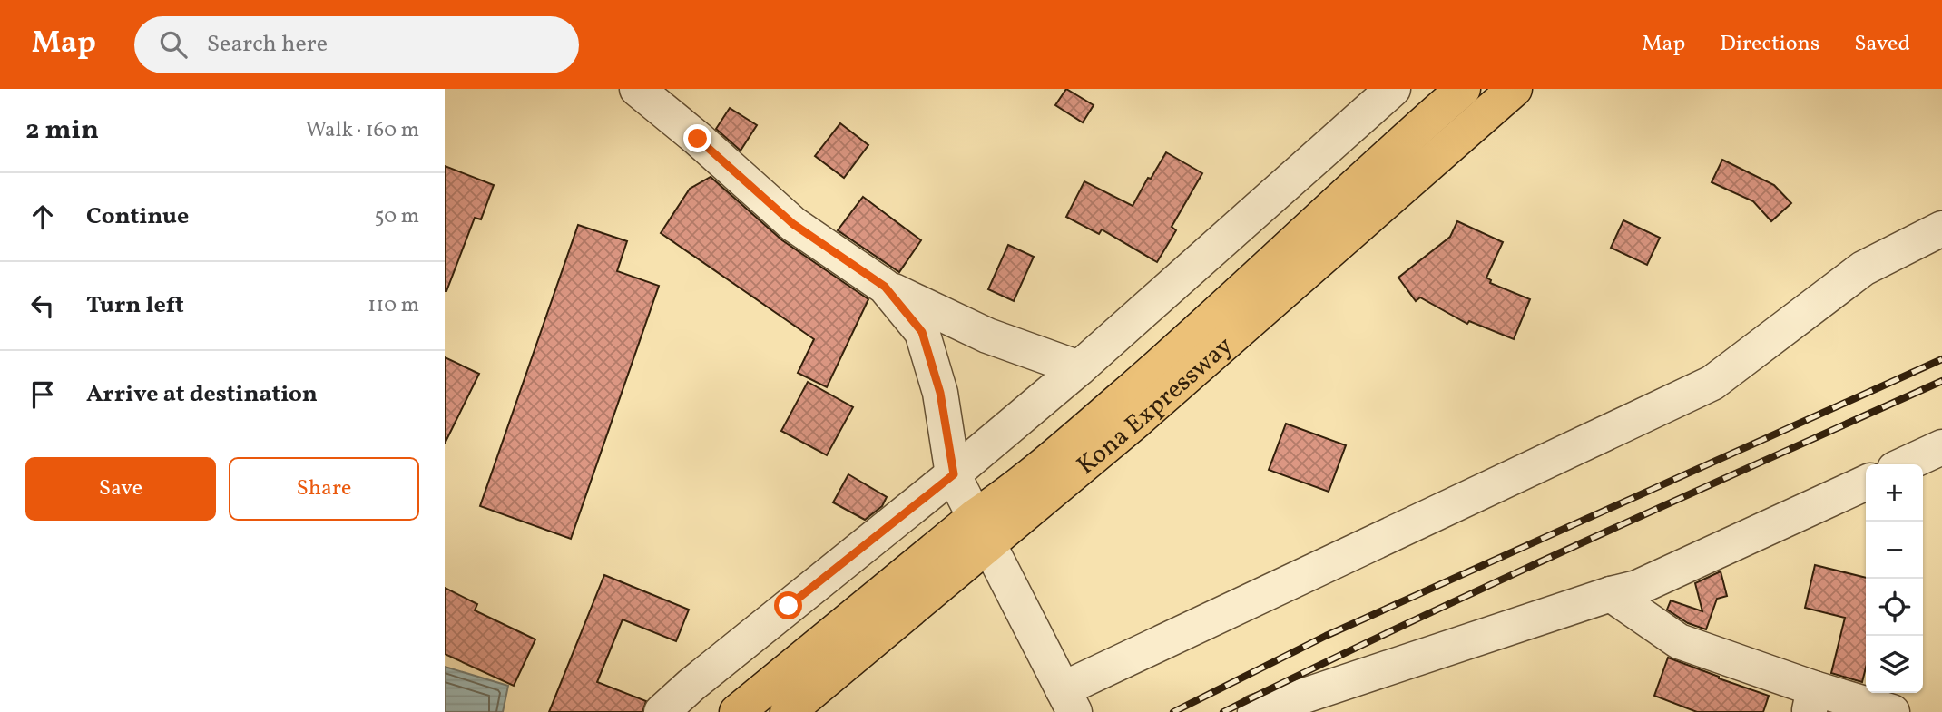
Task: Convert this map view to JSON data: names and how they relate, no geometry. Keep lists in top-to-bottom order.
{
  "streets": {
    "highway": ["Kona Expressway"]
  },
  "page": {
    "header": "Map",
    "search": "Search here",
    "nav": ["Map", "Directions", "Saved"],
    "heading": ["2 min", "Walk · 160 m"],
    "list": [
      ["Continue", "50 m"],
      ["Turn left", "110 m"],
      "Arrive at destination"
    ],
    "buttons": ["Save", "Share"],
    "map_buttons": ["+", "−"]
  }
}
